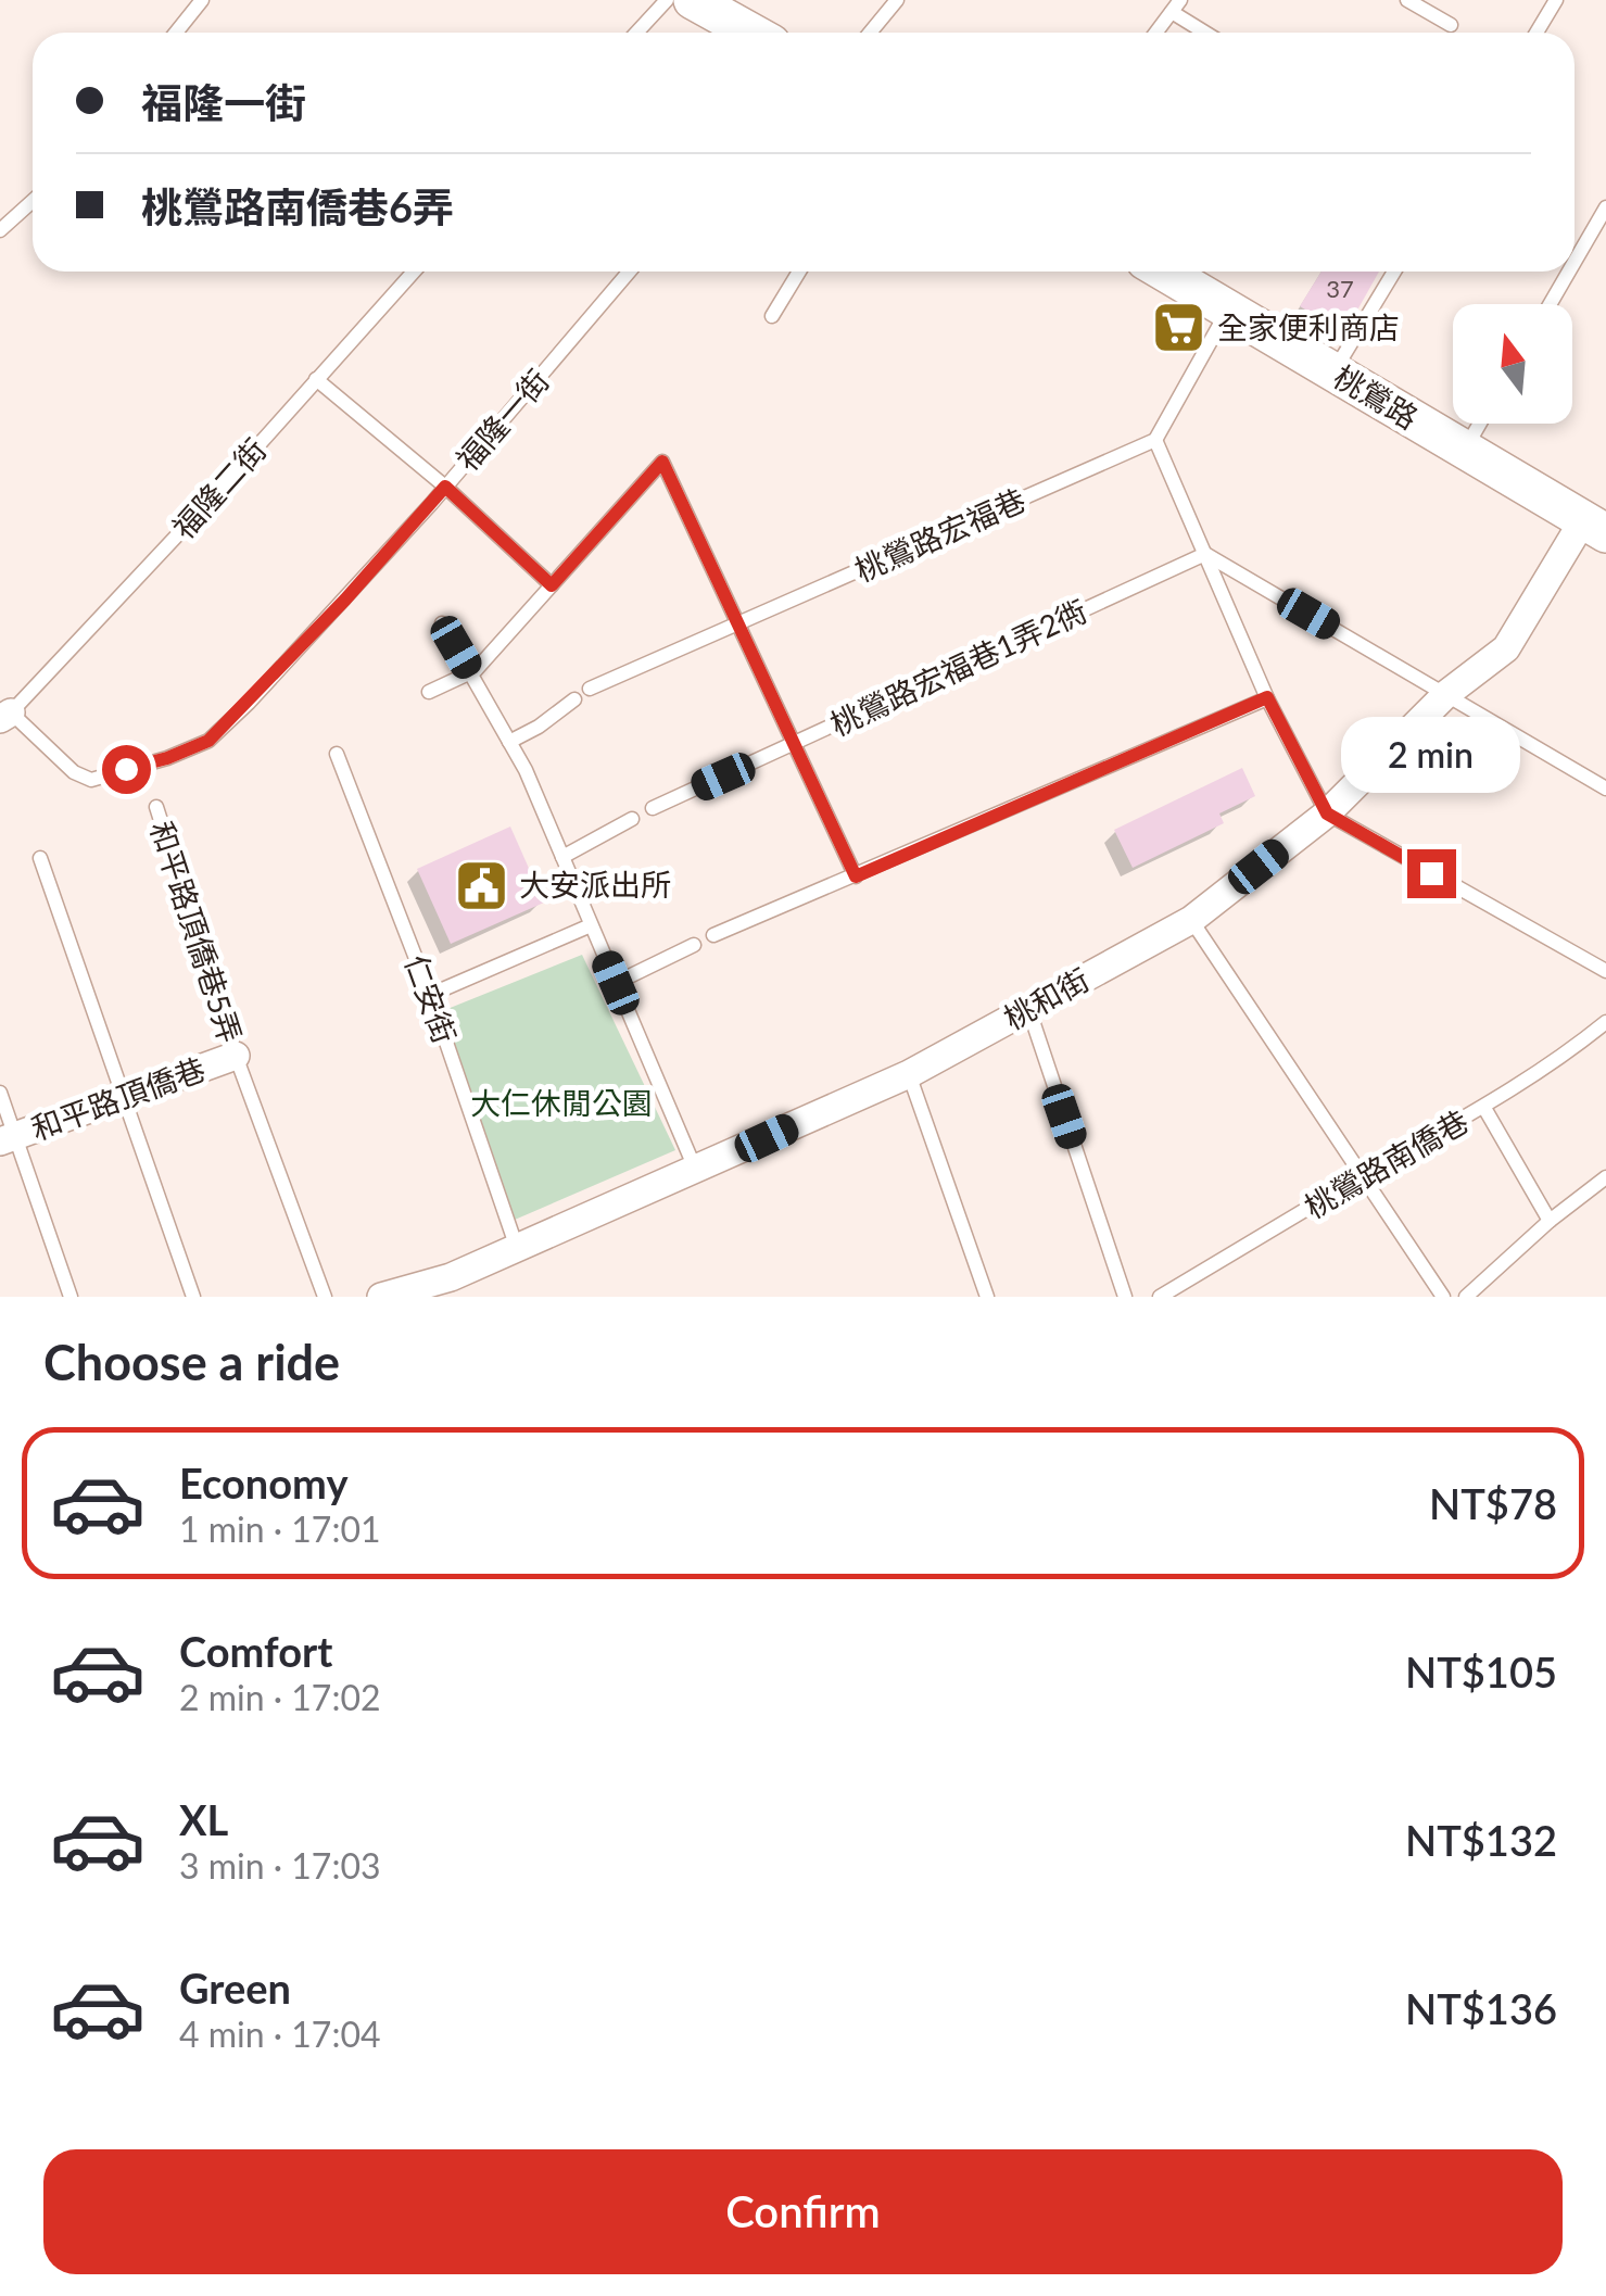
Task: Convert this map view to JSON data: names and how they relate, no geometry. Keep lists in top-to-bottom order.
{
  "streets": {
    "main road": ["桃鶯路"],
    "street": ["桃和街", "和平路頂僑巷"],
    "lane": [
      "福隆一街",
      "福隆二街",
      "桃鶯路宏福巷",
      "桃鶯路宏福巷1弄2衖",
      "和平路頂僑巷5弄",
      "仁安街",
      "桃鶯路南僑巷"
    ]
  },
  "crossings": [
    ["桃鶯路", "桃和街"],
    ["福隆一街", "福隆二街"],
    ["和平路頂僑巷5弄", "和平路頂僑巷"],
    ["仁安街", "桃和街"]
  ],
  "parks": ["大仁休閒公園"],
  "places": {
    "supermarket": ["全家便利商店"],
    "public building": ["大安派出所"]
  },
  "house_numbers": ["37"],
  "north": "top",
  "page": {
    "banner": ["福隆一街", "桃鶯路南僑巷6弄"],
    "bubble": "2 min",
    "heading": "Choose a ride",
    "list": [
      {
        "name": "Economy",
        "note": "1 min · 17:01",
        "value": "NT$78"
      },
      {
        "name": "Comfort",
        "note": "2 min · 17:02",
        "value": "NT$105"
      },
      {
        "name": "XL",
        "note": "3 min · 17:03",
        "value": "NT$132"
      },
      {
        "name": "Green",
        "note": "4 min · 17:04",
        "value": "NT$136"
      }
    ],
    "buttons": "Confirm"
  }
}
